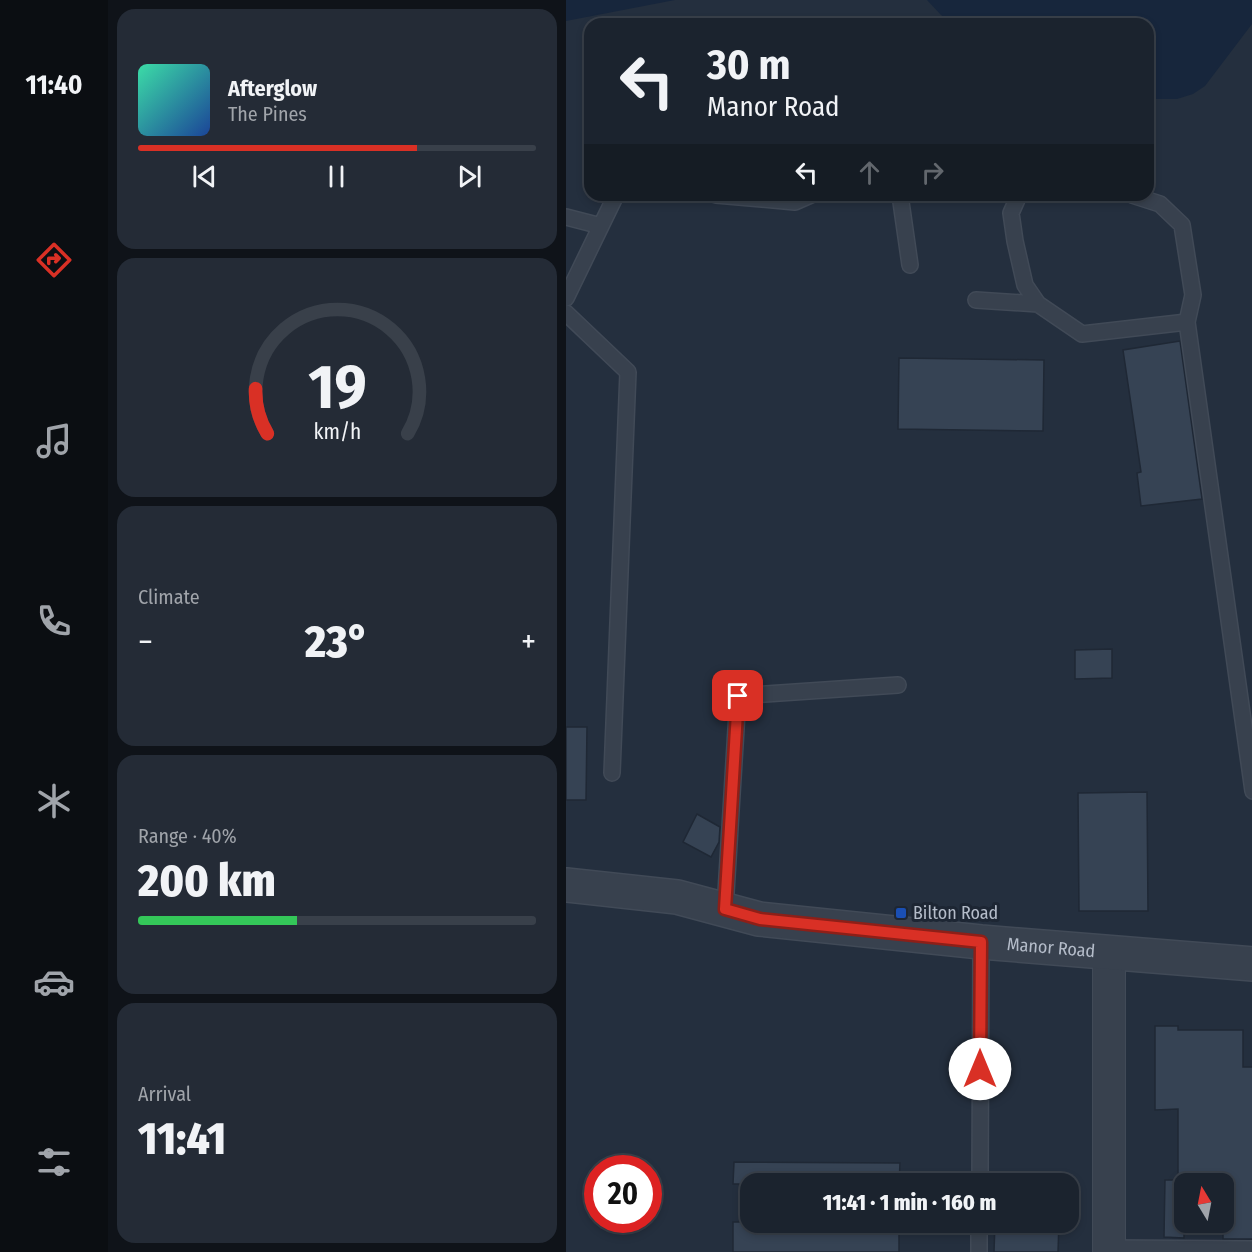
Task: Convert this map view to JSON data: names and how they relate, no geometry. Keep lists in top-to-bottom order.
{
  "streets": {
    "street": ["Manor Road"]
  },
  "places": {
    "transit": ["Bilton Road"]
  },
  "north": "top",
  "page": {
    "tabs": "11:40",
    "turn": ["30 m", "Manor Road"],
    "song": ["Afterglow", "The Pines"],
    "tile": [
      "Climate",
      ["Range · 40%", "200 km"],
      ["Arrival", "11:41"]
    ],
    "heat": ["−", "23°", "+"],
    "limit": "20",
    "trip": "11:41 · 1 min · 160 m",
    "gauge": ["19", "km/h"]
  }
}
